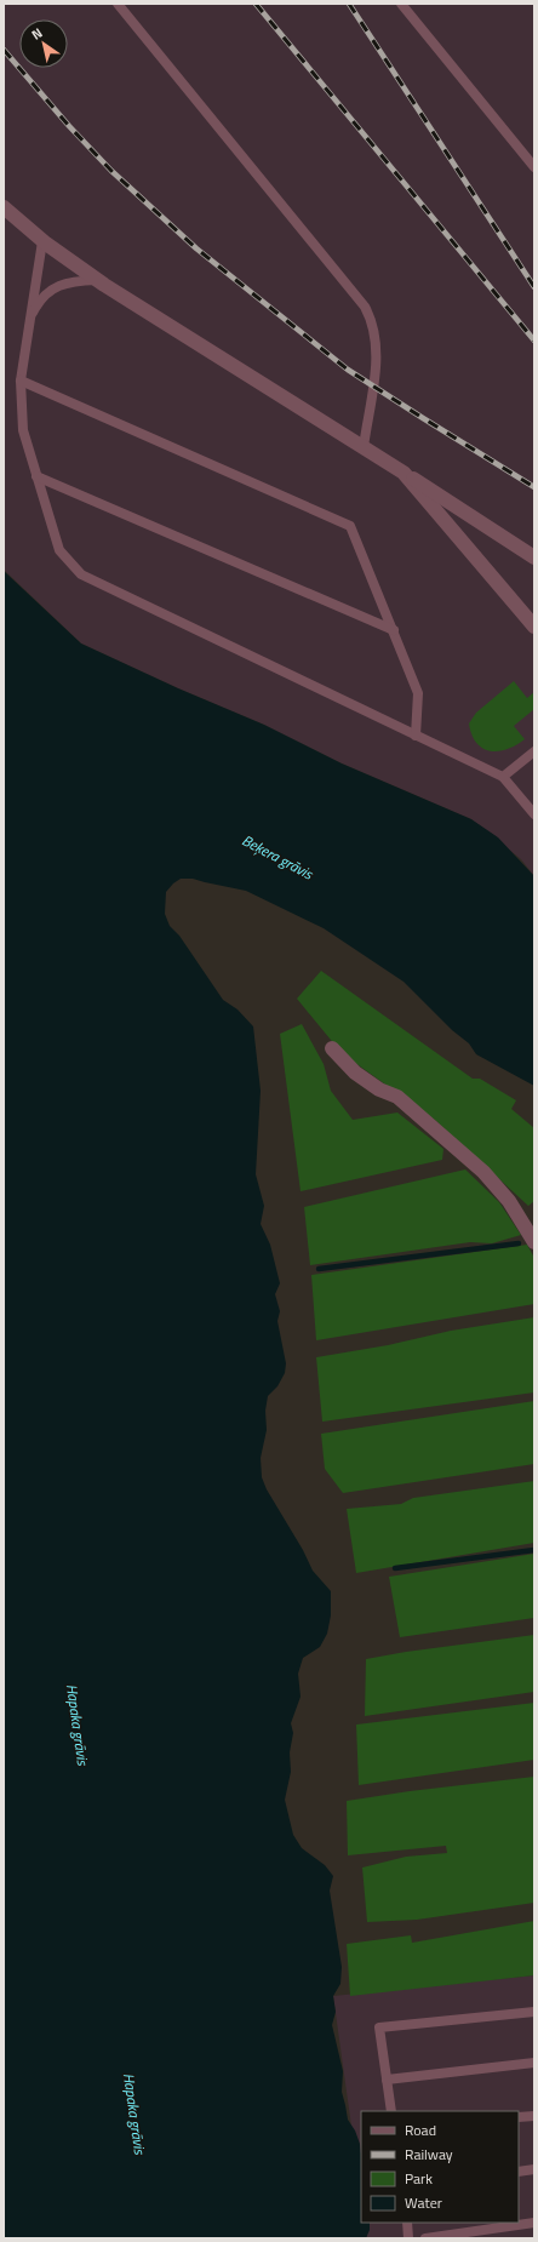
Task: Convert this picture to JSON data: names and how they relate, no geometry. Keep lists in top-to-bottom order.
{
  "water": ["Beķera grāvis", "Hapaka grāvis"],
  "legend": [
    "Road",
    "Railway",
    "Park",
    "Water"
  ],
  "north": "top left"
}
